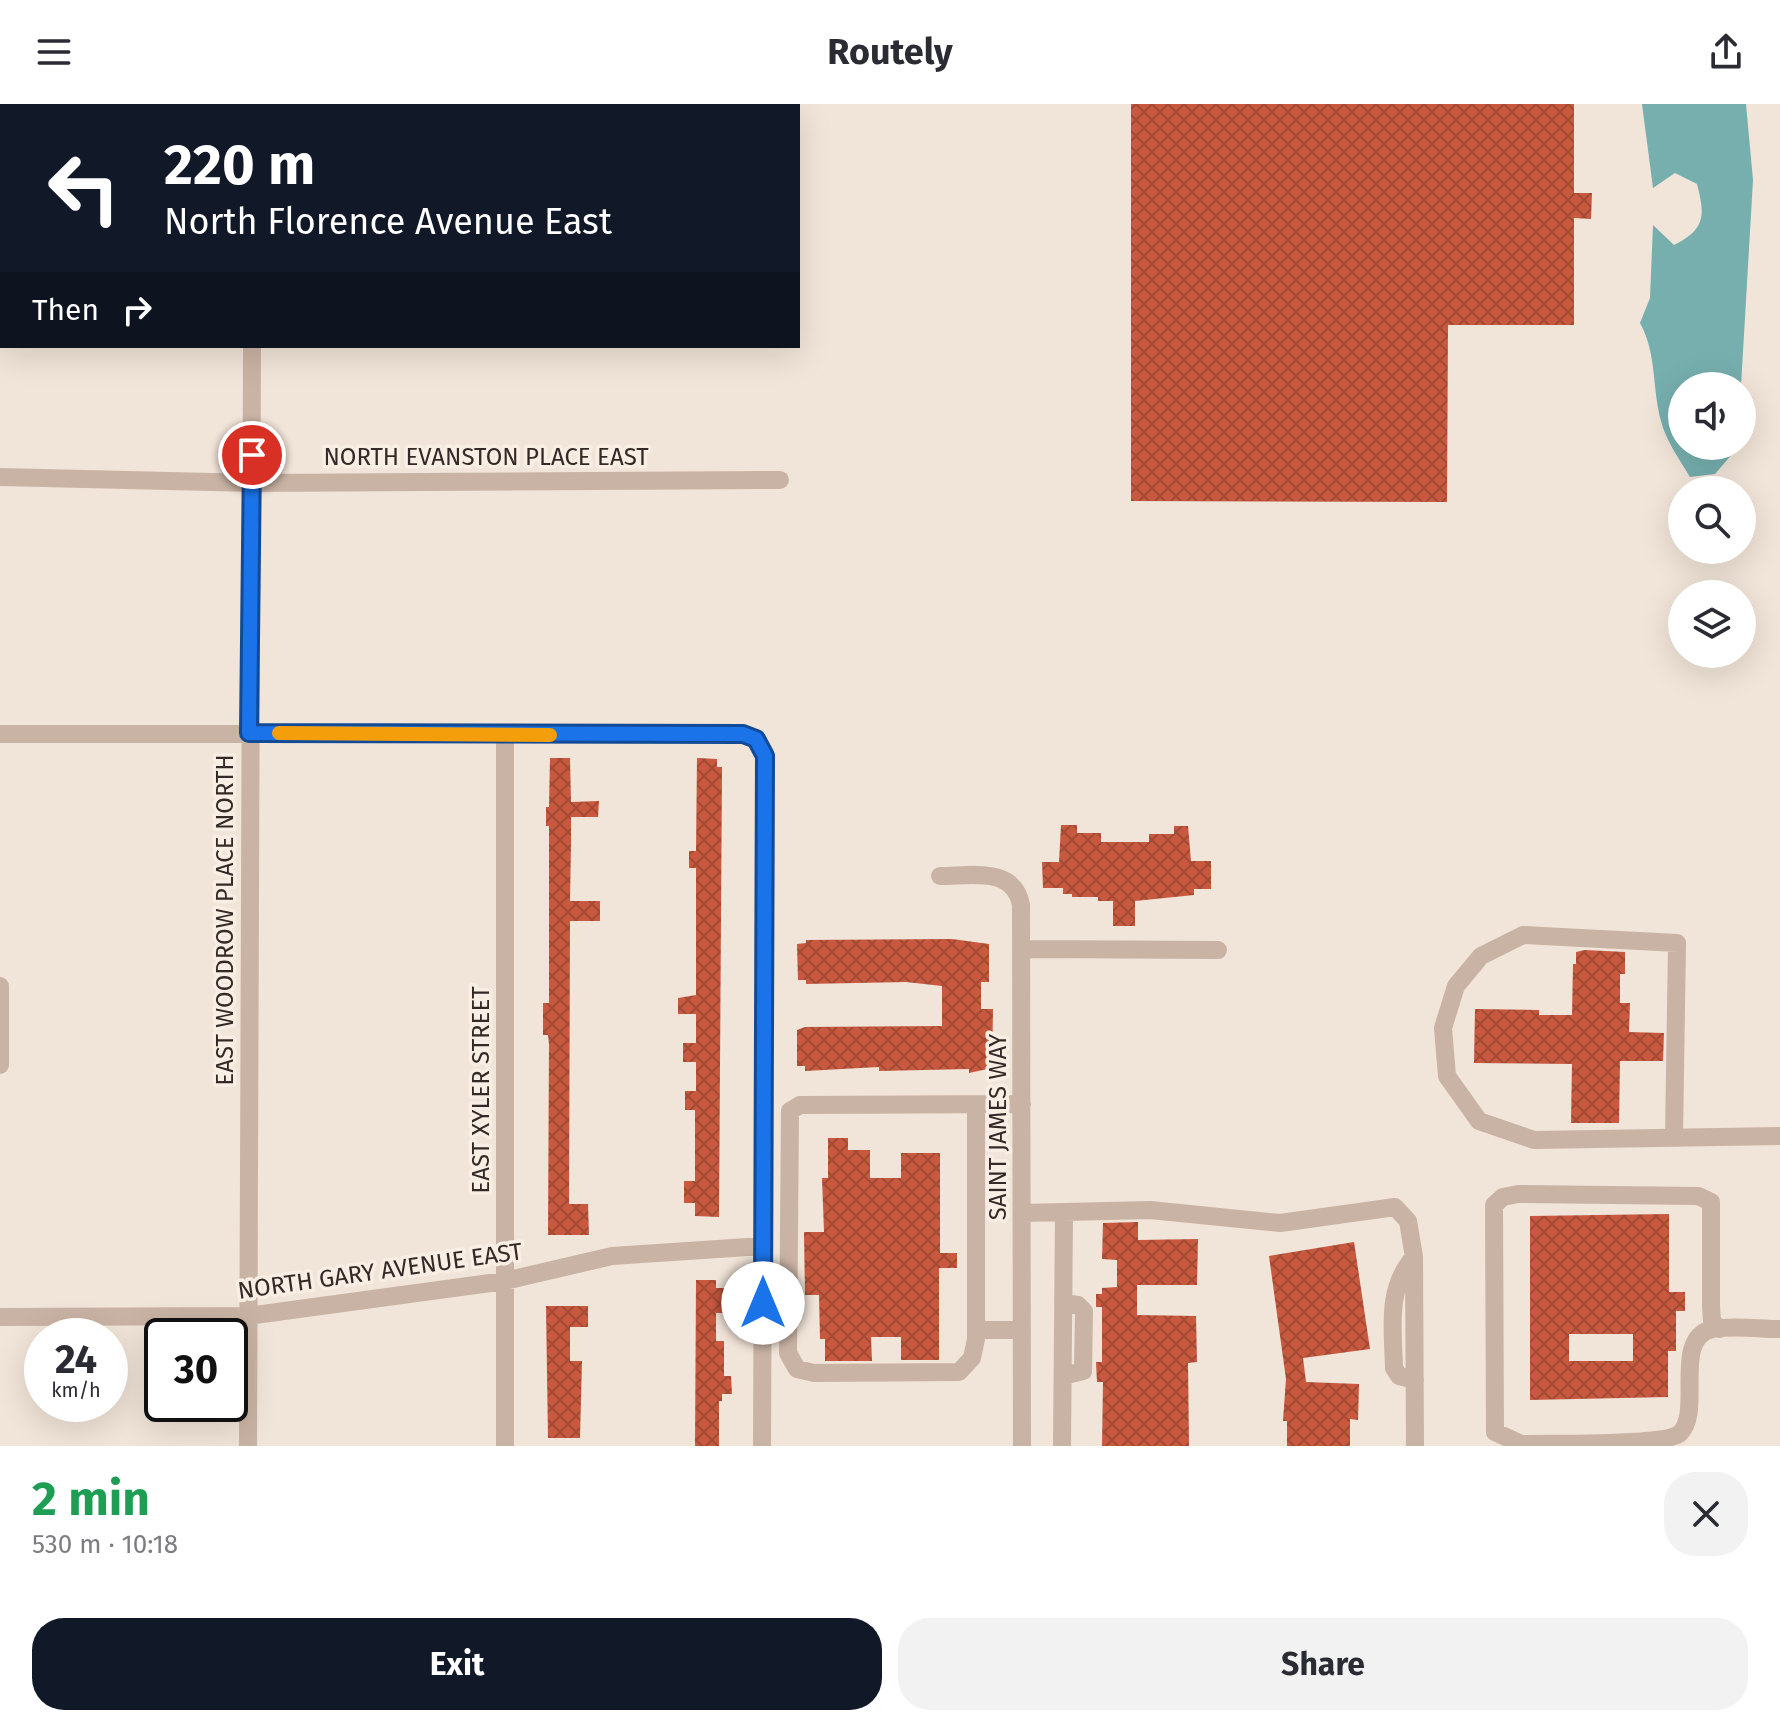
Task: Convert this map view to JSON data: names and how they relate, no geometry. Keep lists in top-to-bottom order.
{
  "streets": {
    "street": [
      "NORTH EVANSTON PLACE EAST",
      "EAST WOODROW PLACE NORTH",
      "EAST XYLER STREET",
      "SAINT JAMES WAY",
      "NORTH GARY AVENUE EAST"
    ]
  },
  "crossings": [
    ["NORTH EVANSTON PLACE EAST", "EAST WOODROW PLACE NORTH"],
    ["EAST WOODROW PLACE NORTH", "NORTH GARY AVENUE EAST"],
    ["EAST XYLER STREET", "NORTH GARY AVENUE EAST"]
  ],
  "page": {
    "header": "Routely",
    "turn": ["220 m", "North Florence Avenue East"],
    "then": "Then",
    "speed": "24 km/h",
    "limit": "30",
    "heading": ["2 min", "530 m · 10:18"],
    "buttons": ["Exit", "Share"]
  }
}
